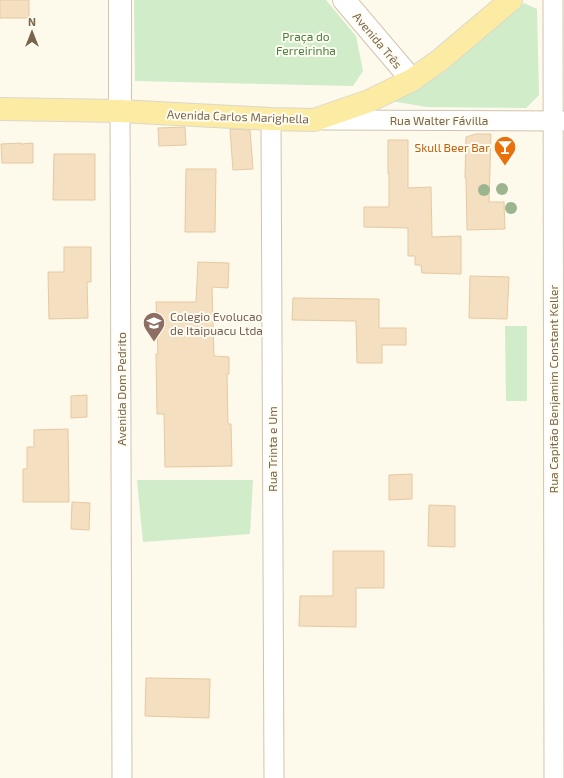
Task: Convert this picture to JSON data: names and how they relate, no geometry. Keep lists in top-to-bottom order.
{
  "streets": {
    "main road": ["Avenida Carlos Marighella"],
    "street": [
      "Avenida Três",
      "Rua Walter Fávilla",
      "Avenida Dom Pedrito",
      "Rua Capitão Benjamim Constant Keller",
      "Rua Trinta e Um"
    ]
  },
  "crossings": [
    ["Avenida Três", "Avenida Carlos Marighella"],
    ["Avenida Carlos Marighella", "Rua Walter Fávilla"],
    ["Avenida Carlos Marighella", "Avenida Dom Pedrito"],
    ["Avenida Carlos Marighella", "Rua Trinta e Um"],
    ["Rua Walter Fávilla", "Rua Capitão Benjamim Constant Keller"]
  ],
  "parks": ["Praça do Ferreirinha"],
  "places": {
    "bar": ["Skull Beer Bar"],
    "school or university": ["Colegio Evolucao de Itaipuacu Ltda"]
  },
  "north": "top"
}
